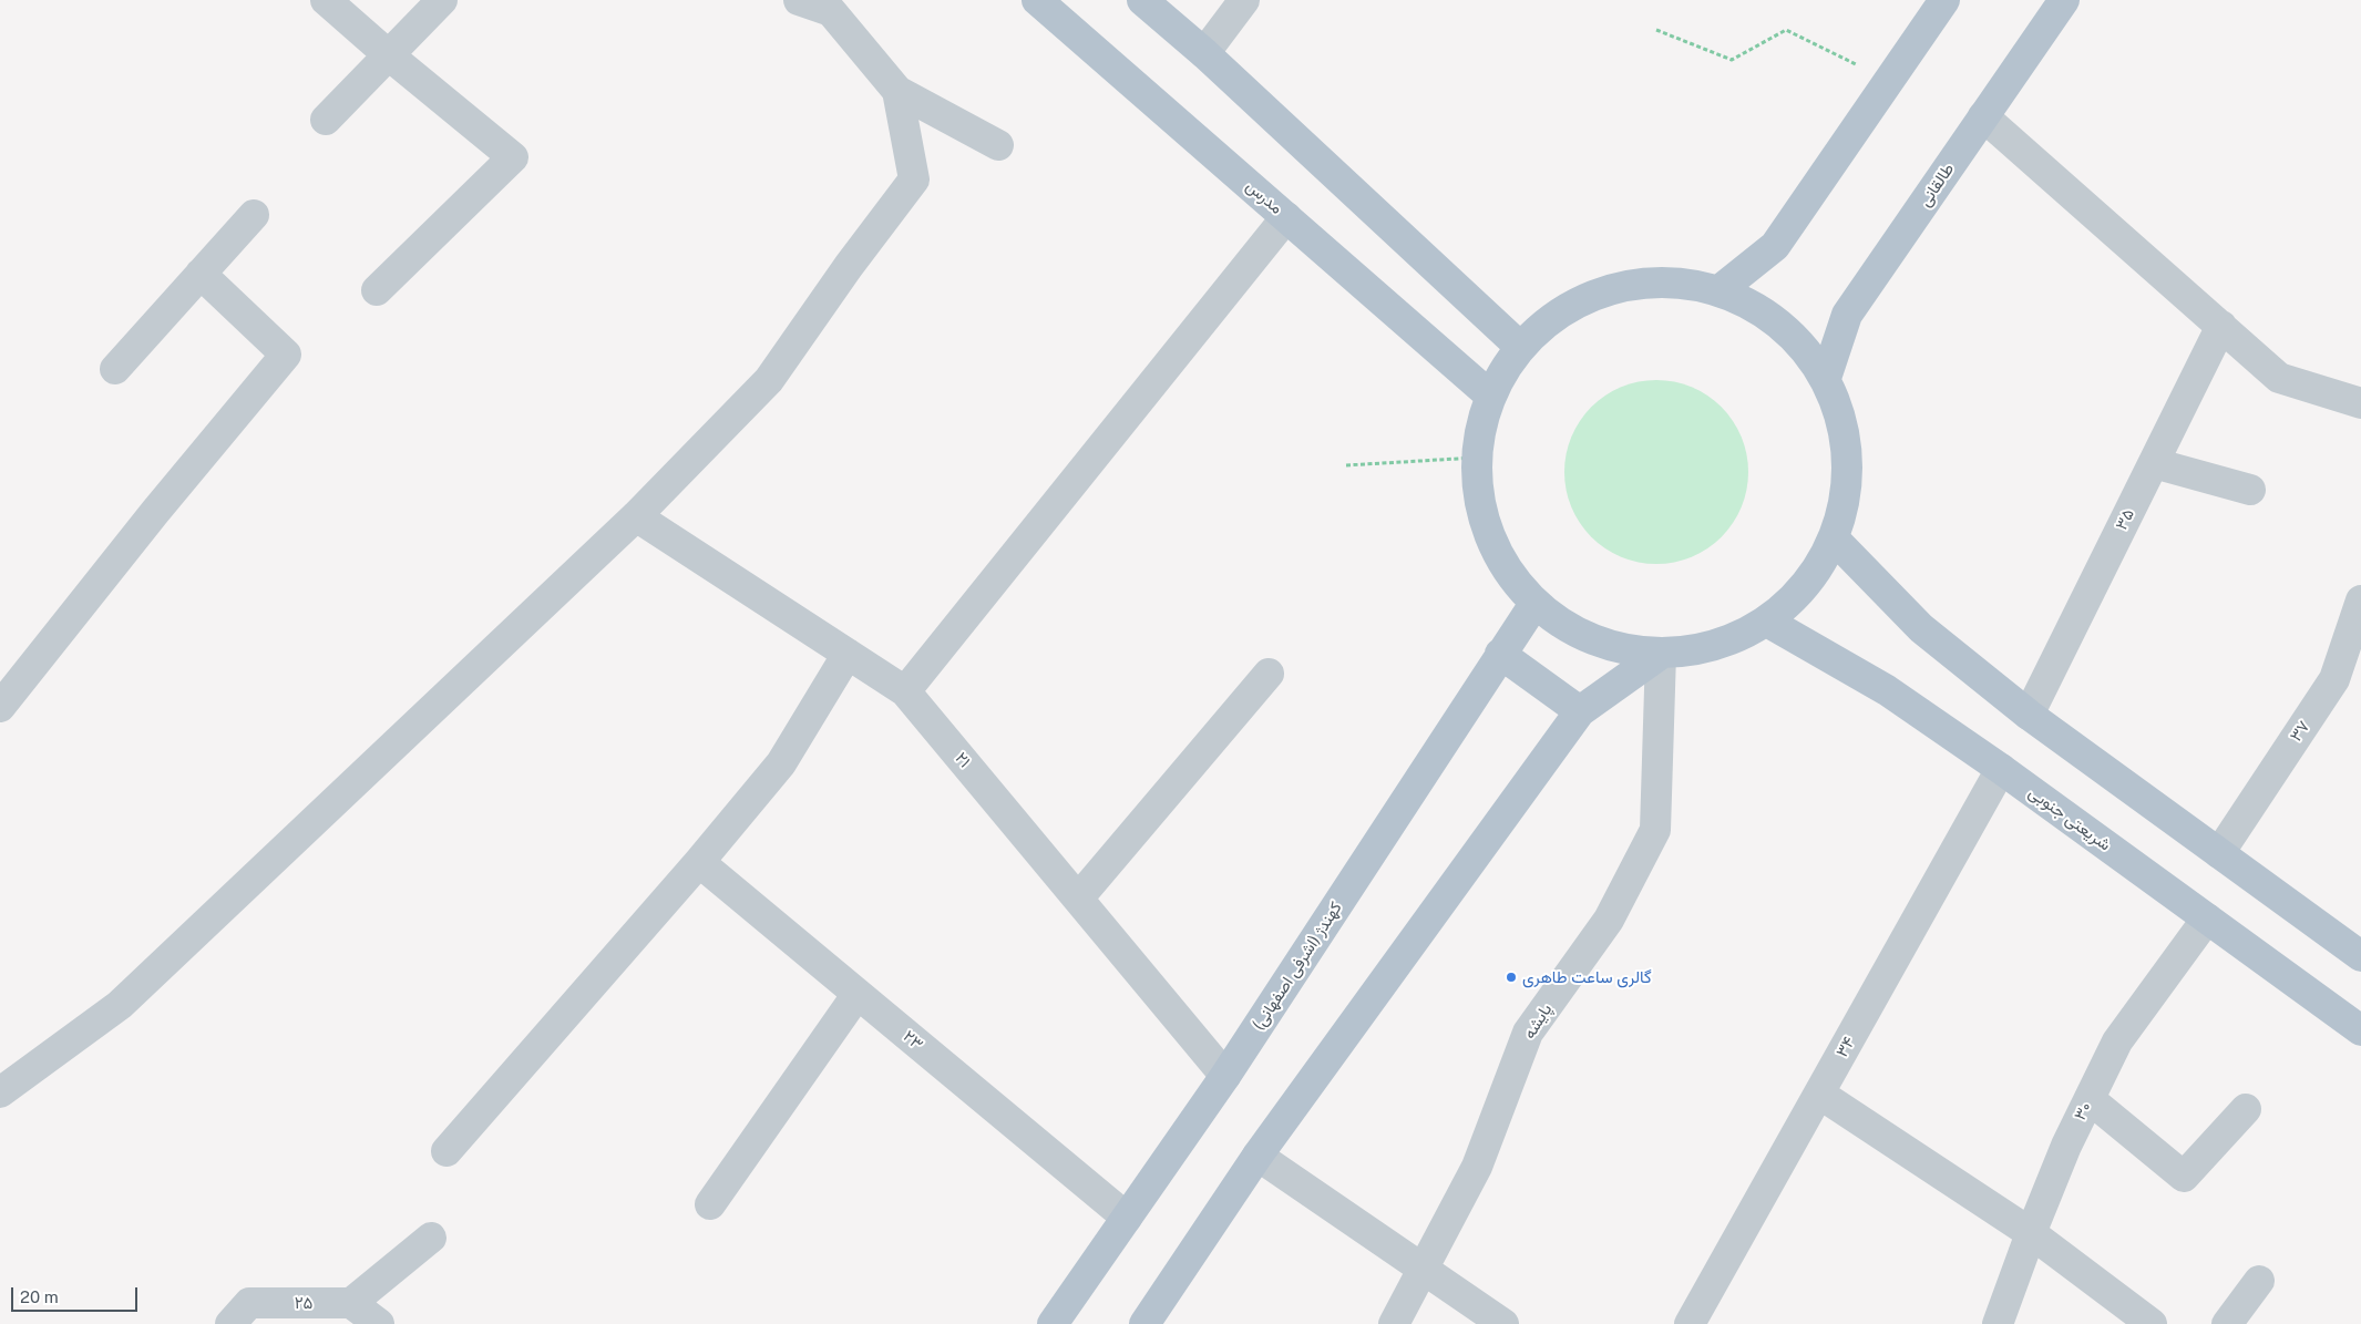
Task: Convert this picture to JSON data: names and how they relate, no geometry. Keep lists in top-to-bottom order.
{
  "streets": {
    "main road": [
      "طالقانی",
      "مدرس",
      "شریعتی جنوبی",
      "کهندژ (اشرفی اصفهانی)"
    ],
    "street": [
      "۳۵",
      "۳۷",
      "۲۱",
      "پایشه",
      "۲۳",
      "۳۴",
      "۳۰",
      "۲۵"
    ]
  },
  "crossings": [
    ["۲۱", "کهندژ (اشرفی اصفهانی)"],
    ["شریعتی جنوبی", "۳۴"],
    ["شریعتی جنوبی", "۳۰"],
    ["کهندژ (اشرفی اصفهانی)", "۲۳"]
  ],
  "places": ["گالری ساعت طاهری"],
  "scale_bar": "20 m"
}
